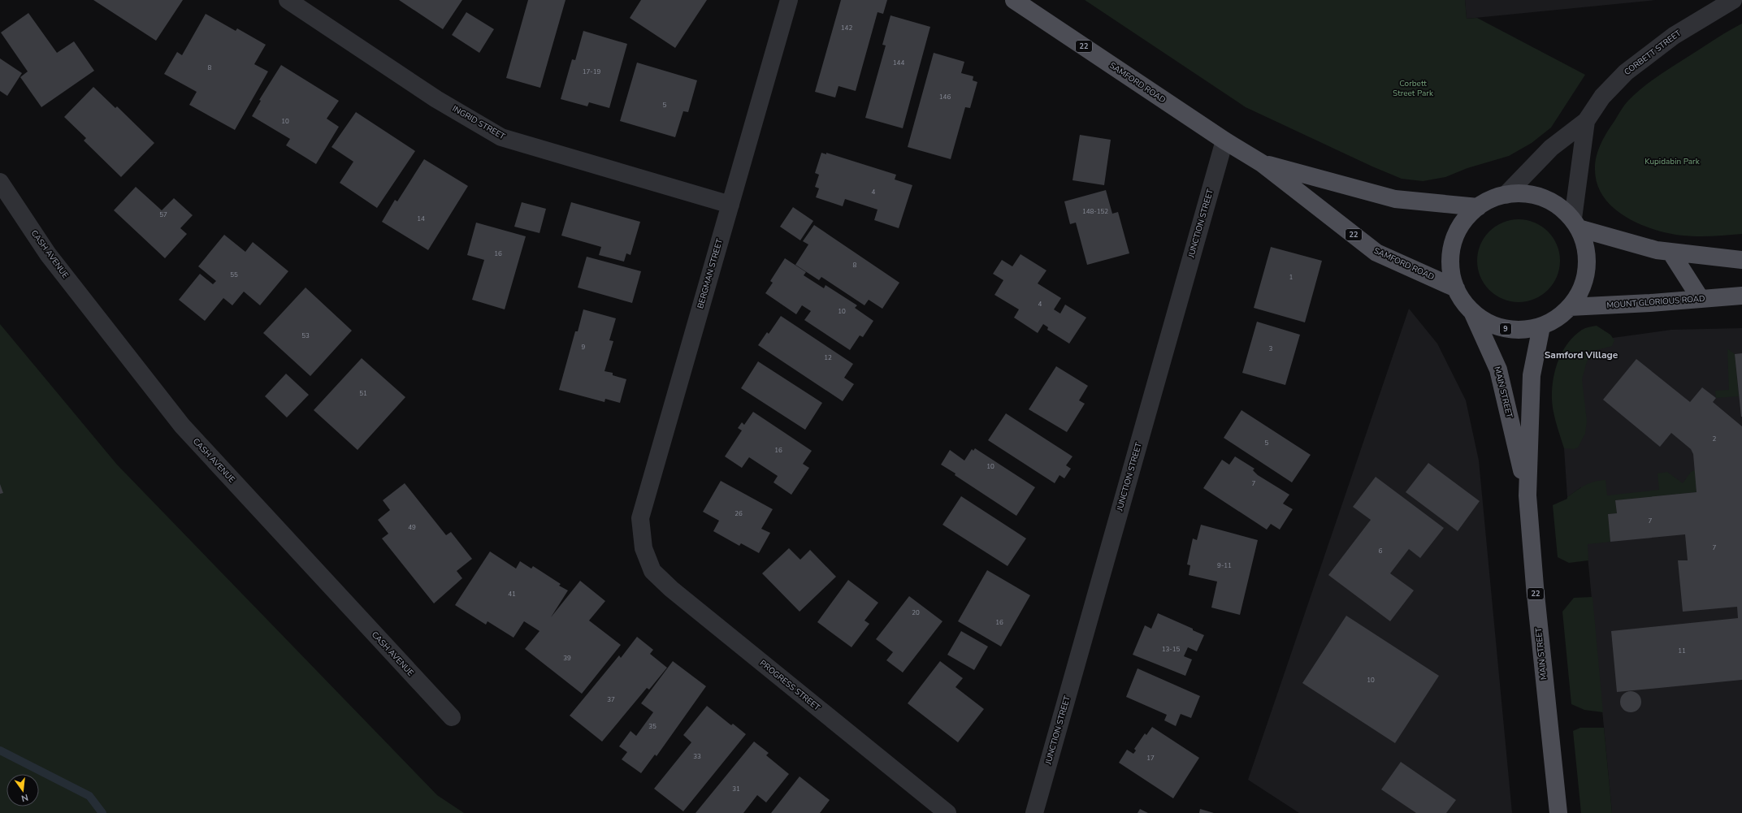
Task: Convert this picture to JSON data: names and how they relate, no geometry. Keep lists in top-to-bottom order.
{
  "streets": {
    "main road": [
      "22",
      "SAMFORD ROAD",
      "MOUNT GLORIOUS ROAD",
      "9",
      "MAIN STREET"
    ],
    "street": [
      "CORBETT STREET",
      "INGRID STREET",
      "JUNCTION STREET",
      "CASH AVENUE",
      "BERGMAN STREET",
      "PROGRESS STREET"
    ]
  },
  "crossings": [
    ["22", "CORBETT STREET"],
    ["22", "SAMFORD ROAD"],
    ["22", "MOUNT GLORIOUS ROAD"],
    ["22", "9"],
    ["22", "MAIN STREET"],
    ["SAMFORD ROAD", "JUNCTION STREET"],
    ["INGRID STREET", "BERGMAN STREET"],
    ["BERGMAN STREET", "PROGRESS STREET"],
    ["9", "MAIN STREET"]
  ],
  "districts": ["Samford Village"],
  "parks": ["Corbett Street Park", "Kupidabin Park"],
  "house_numbers": [
    "142",
    "144",
    "8",
    "17-19",
    "146",
    "5",
    "10",
    "4",
    "148-152",
    "57",
    "14",
    "16",
    "8",
    "55",
    "1",
    "4",
    "10",
    "53",
    "9",
    "3",
    "12",
    "51",
    "2",
    "5",
    "16",
    "10",
    "7",
    "26",
    "7",
    "49",
    "7",
    "6",
    "9-11",
    "41",
    "20",
    "16",
    "13-15",
    "11",
    "39",
    "10",
    "37",
    "35",
    "33",
    "17",
    "31"
  ],
  "north": "bottom"
}
